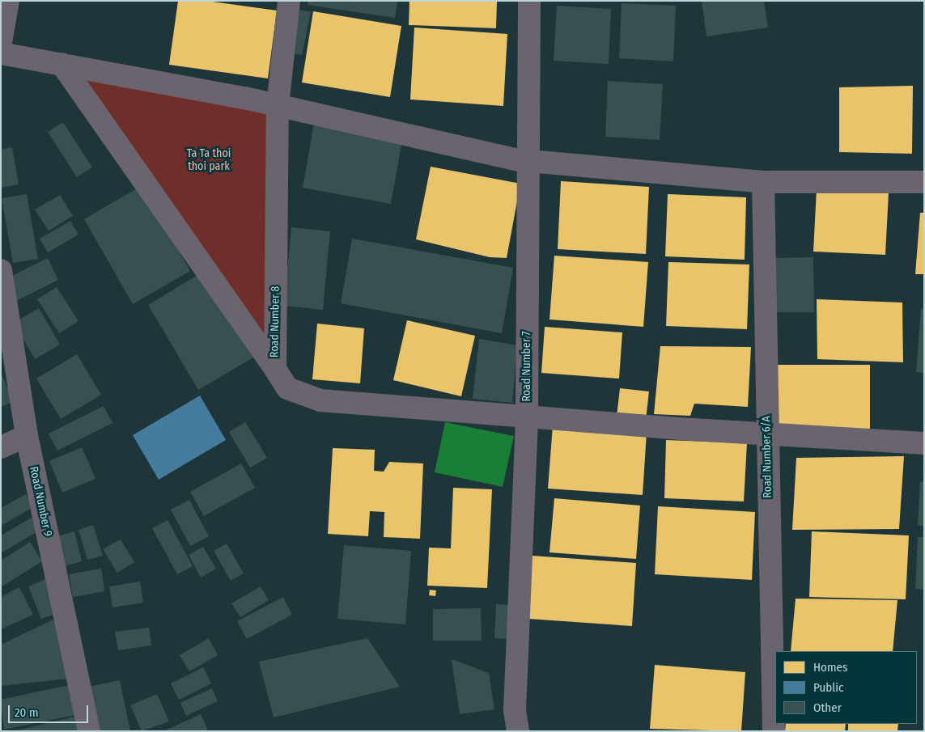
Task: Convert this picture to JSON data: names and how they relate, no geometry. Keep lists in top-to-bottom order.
{
  "streets": {
    "street": [
      "Road Number 8",
      "Road Number 7",
      "Road Number 6/A",
      "Road Number 9"
    ]
  },
  "parks": ["Ta Ta thoi thoi park"],
  "legend": ["Homes", "Public", "Other"],
  "scale_bar": "20 m"
}
